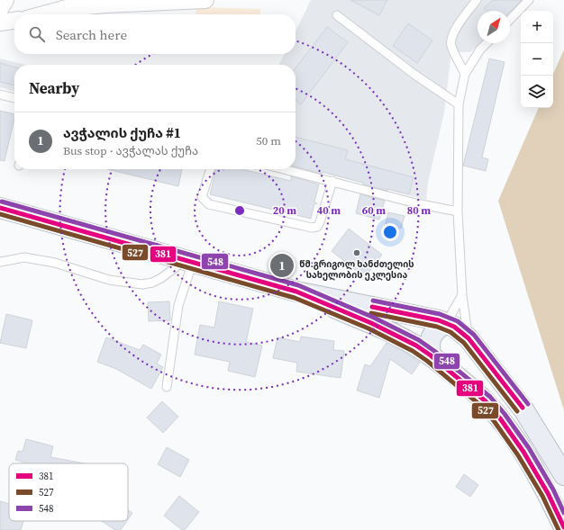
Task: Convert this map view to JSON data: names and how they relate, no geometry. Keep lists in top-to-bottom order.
{
  "places": ["წმ.გრიგოლ ხანძთელის სახელობის ეკლესია"],
  "lines": ["transit line 548", "transit line 381", "transit line 527"],
  "legend": ["381", "527", "548"],
  "north": "top right",
  "page": {
    "map_buttons": ["+", "−"],
    "search": "Search here",
    "heading": "Nearby",
    "list": [
      {
        "mark": "1",
        "name": "ავჭალის ქუჩა #1",
        "note": "Bus stop · ავჭალას ქუჩა",
        "value": "50 m"
      }
    ],
    "pins": "1"
  },
  "rings": [
    "20 m",
    "40 m",
    "60 m",
    "80 m"
  ]
}
